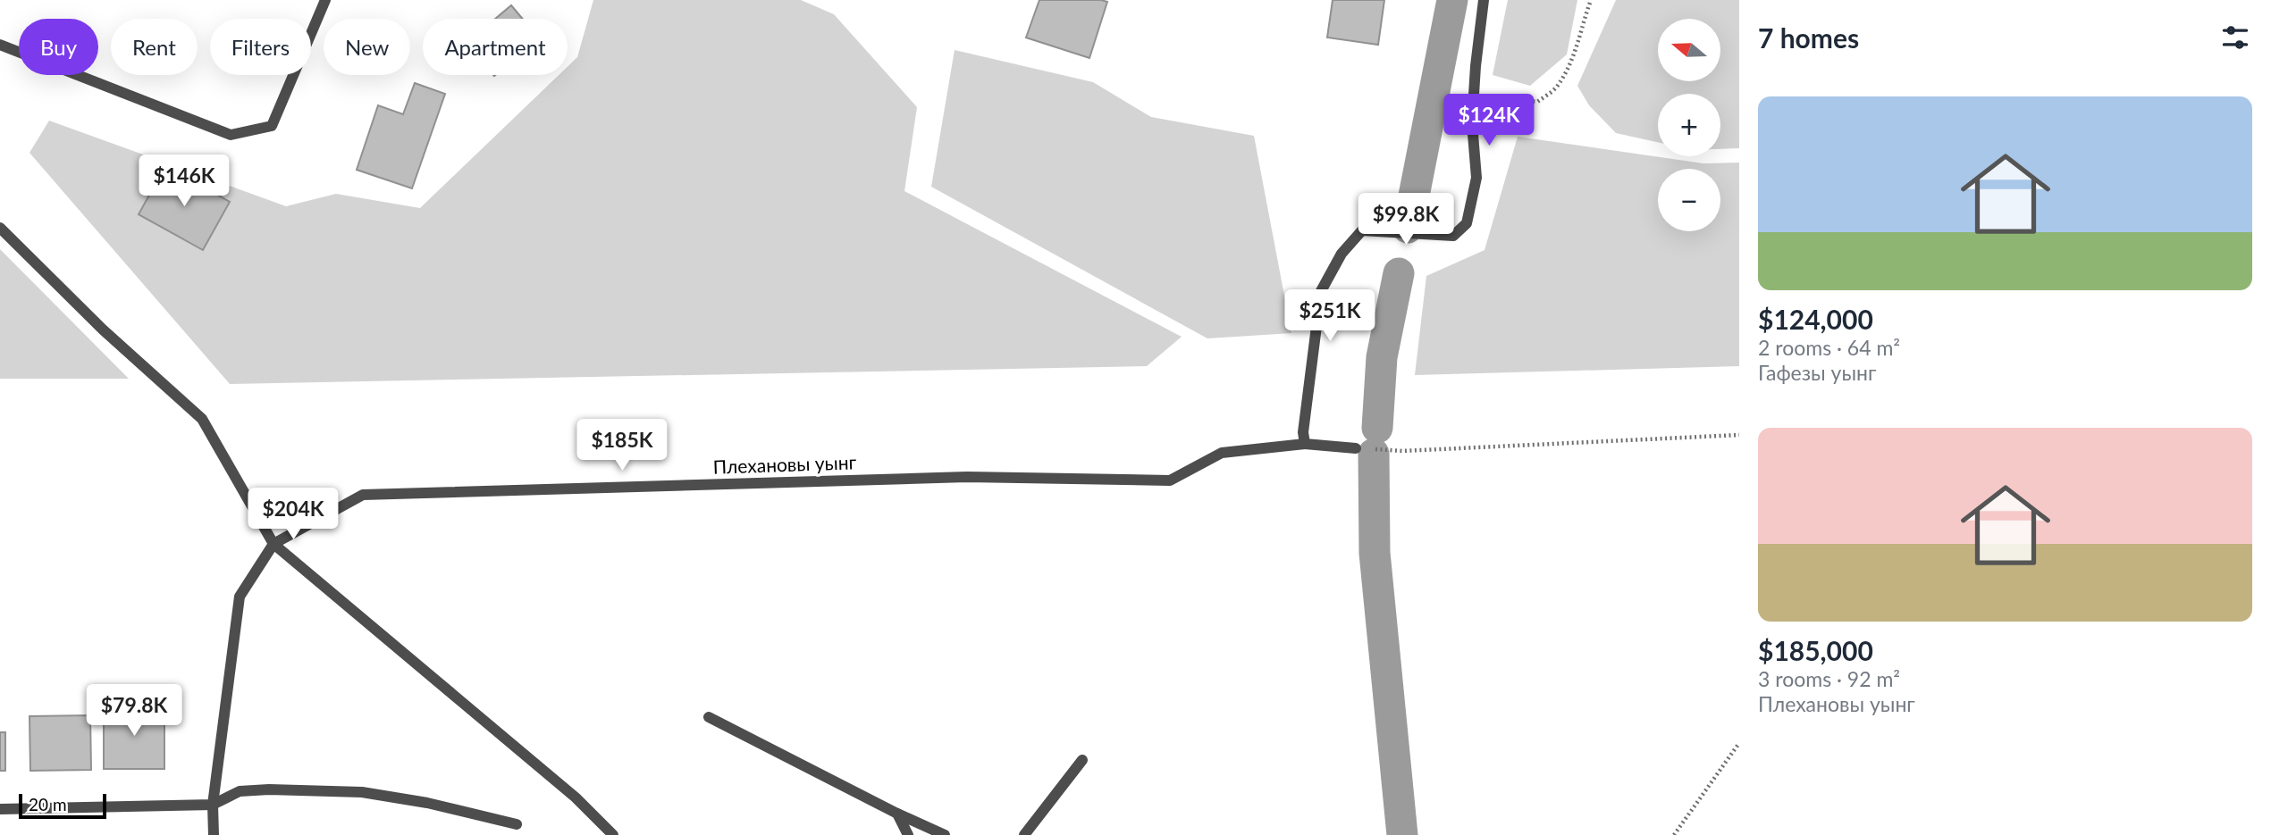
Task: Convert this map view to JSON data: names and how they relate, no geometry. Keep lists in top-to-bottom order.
{
  "streets": {
    "street": ["Плехановы уынг"]
  },
  "scale_bar": "20 m",
  "north": "left",
  "page": {
    "heading": "7 homes",
    "map_buttons": ["+", "−"],
    "chip": [
      "Buy",
      "Rent",
      "Filters",
      "New",
      "Apartment"
    ],
    "list": [
      {
        "name": "$124,000",
        "note": "2 rooms · 64 m² · Гафезы уынг"
      },
      {
        "name": "$185,000",
        "note": "3 rooms · 92 m² · Плехановы уынг"
      }
    ],
    "price": [
      "$124K",
      "$146K",
      "$99.8K",
      "$251K",
      "$185K",
      "$204K",
      "$79.8K"
    ],
    "scale": "20 m"
  }
}
